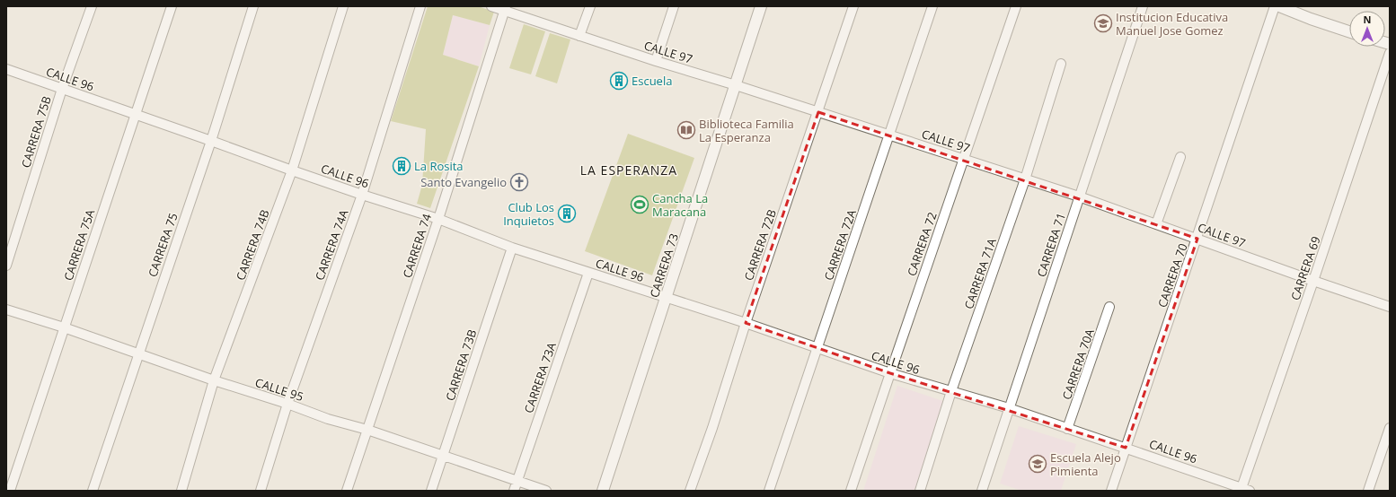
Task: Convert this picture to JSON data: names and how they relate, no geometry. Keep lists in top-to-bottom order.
{
  "streets": {
    "street": [
      "CALLE 97",
      "CALLE 96",
      "CARRERA 75B",
      "CARRERA 72",
      "CARRERA 75A",
      "CARRERA 75",
      "CARRERA 74B",
      "CARRERA 74A",
      "CARRERA 72B",
      "CARRERA 72A",
      "CARRERA 71",
      "CARRERA 74",
      "CARRERA 73",
      "CARRERA 69",
      "CARRERA 71A",
      "CARRERA 70",
      "CARRERA 70A",
      "CARRERA 73B",
      "CARRERA 73A",
      "CALLE 95"
    ]
  },
  "crossings": [
    ["CALLE 97", "CARRERA 72"],
    ["CALLE 97", "CARRERA 72B"],
    ["CALLE 97", "CARRERA 72A"],
    ["CALLE 97", "CARRERA 71"],
    ["CALLE 97", "CARRERA 74"],
    ["CALLE 97", "CARRERA 73"],
    ["CALLE 97", "CARRERA 69"],
    ["CALLE 97", "CARRERA 71A"],
    ["CALLE 97", "CARRERA 70"],
    ["CALLE 96", "CARRERA 75B"],
    ["CALLE 96", "CARRERA 72"],
    ["CALLE 96", "CARRERA 75A"],
    ["CALLE 96", "CARRERA 75"],
    ["CALLE 96", "CARRERA 74B"],
    ["CALLE 96", "CARRERA 74A"],
    ["CALLE 96", "CARRERA 72B"],
    ["CALLE 96", "CARRERA 72A"],
    ["CALLE 96", "CARRERA 71"],
    ["CALLE 96", "CARRERA 74"],
    ["CALLE 96", "CARRERA 73"],
    ["CALLE 96", "CARRERA 69"],
    ["CALLE 96", "CARRERA 71A"],
    ["CALLE 96", "CARRERA 70"],
    ["CALLE 96", "CARRERA 70A"],
    ["CALLE 96", "CARRERA 73B"],
    ["CALLE 96", "CARRERA 73A"],
    ["CARRERA 75A", "CALLE 95"],
    ["CARRERA 75", "CALLE 95"],
    ["CARRERA 74B", "CALLE 95"],
    ["CARRERA 74A", "CALLE 95"],
    ["CARRERA 74", "CALLE 95"],
    ["CARRERA 73B", "CALLE 95"],
    ["CARRERA 73A", "CALLE 95"]
  ],
  "districts": ["LA ESPERANZA"],
  "places": {
    "school or university": ["Institucion Educativa Manuel Jose Gomez", "Escuela Alejo Pimienta"],
    "building": ["Escuela", "La Rosita", "Club Los Inquietos"],
    "library": ["Biblioteca Familia La Esperanza"],
    "church": ["Santo Evangelio"],
    "sports": ["Cancha La Maracana"]
  },
  "north": "top"
}
